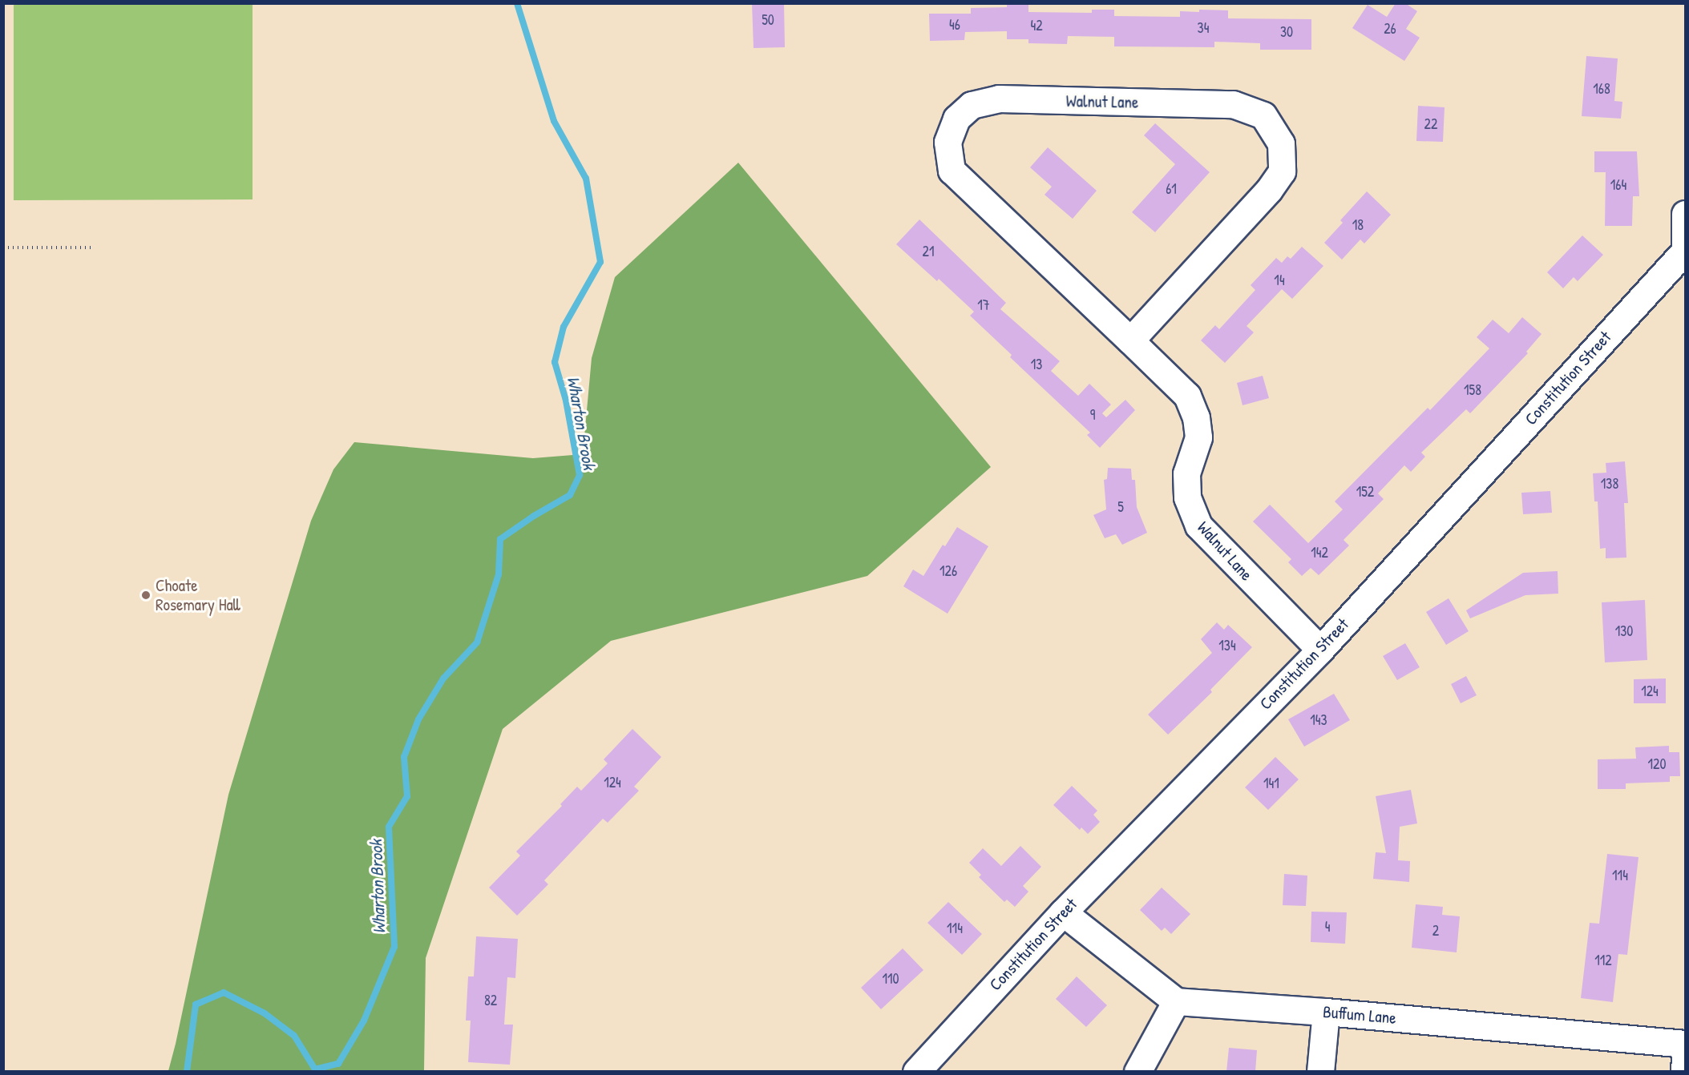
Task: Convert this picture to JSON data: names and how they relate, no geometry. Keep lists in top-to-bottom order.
{
  "streets": {
    "street": ["Walnut Lane", "Constitution Street", "Buffum Lane"]
  },
  "crossings": [
    ["Walnut Lane", "Constitution Street"]
  ],
  "water": ["Wharton Brook"],
  "places": ["Choate Rosemary Hall"],
  "house_numbers": [
    "50",
    "46",
    "42",
    "34",
    "26",
    "30",
    "168",
    "22",
    "164",
    "61",
    "18",
    "21",
    "14",
    "17",
    "13",
    "158",
    "9",
    "138",
    "152",
    "5",
    "142",
    "126",
    "130",
    "134",
    "124",
    "143",
    "120",
    "124",
    "141",
    "114",
    "4",
    "114",
    "2",
    "112",
    "110",
    "82"
  ]
}
